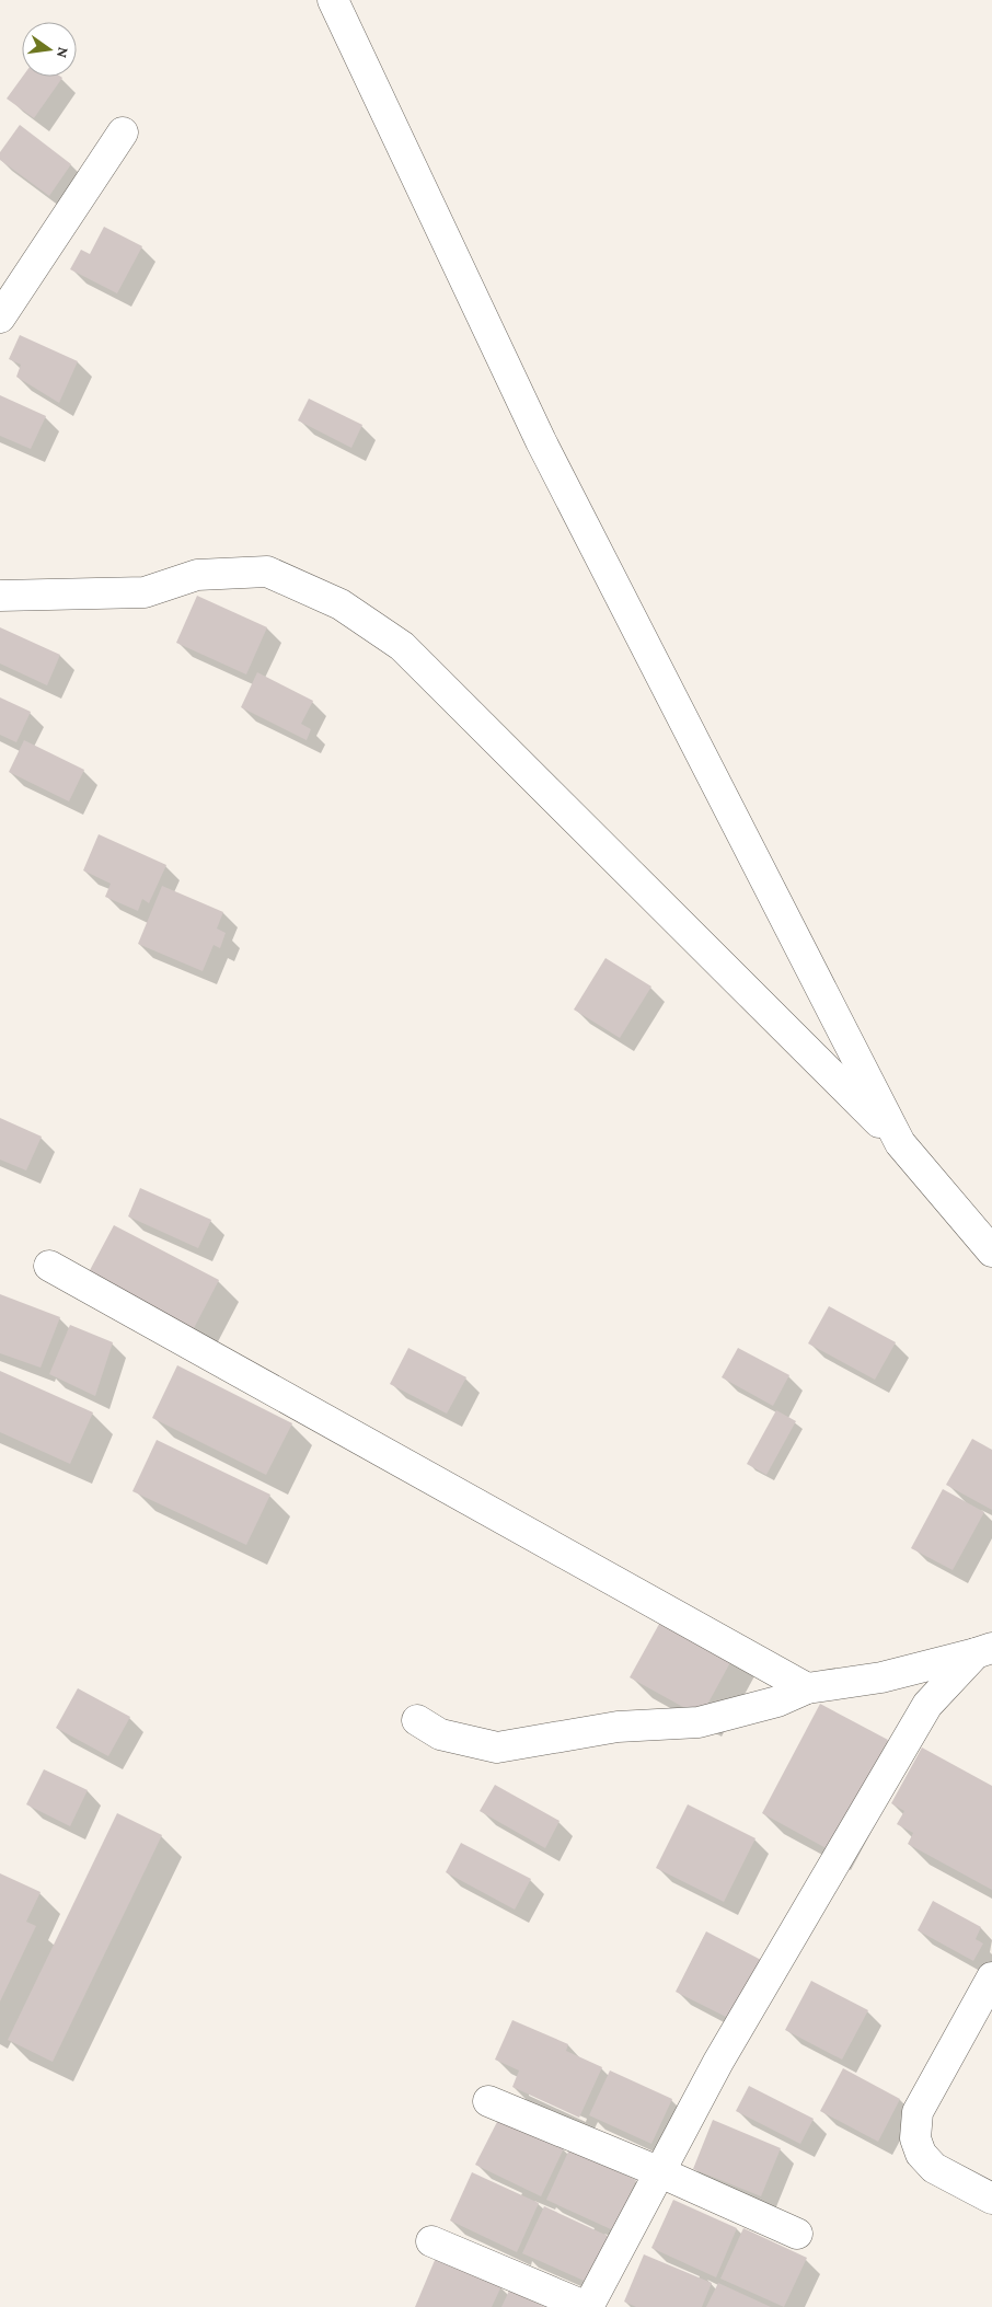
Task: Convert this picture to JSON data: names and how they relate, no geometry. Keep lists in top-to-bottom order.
{
  "north": "right"
}
